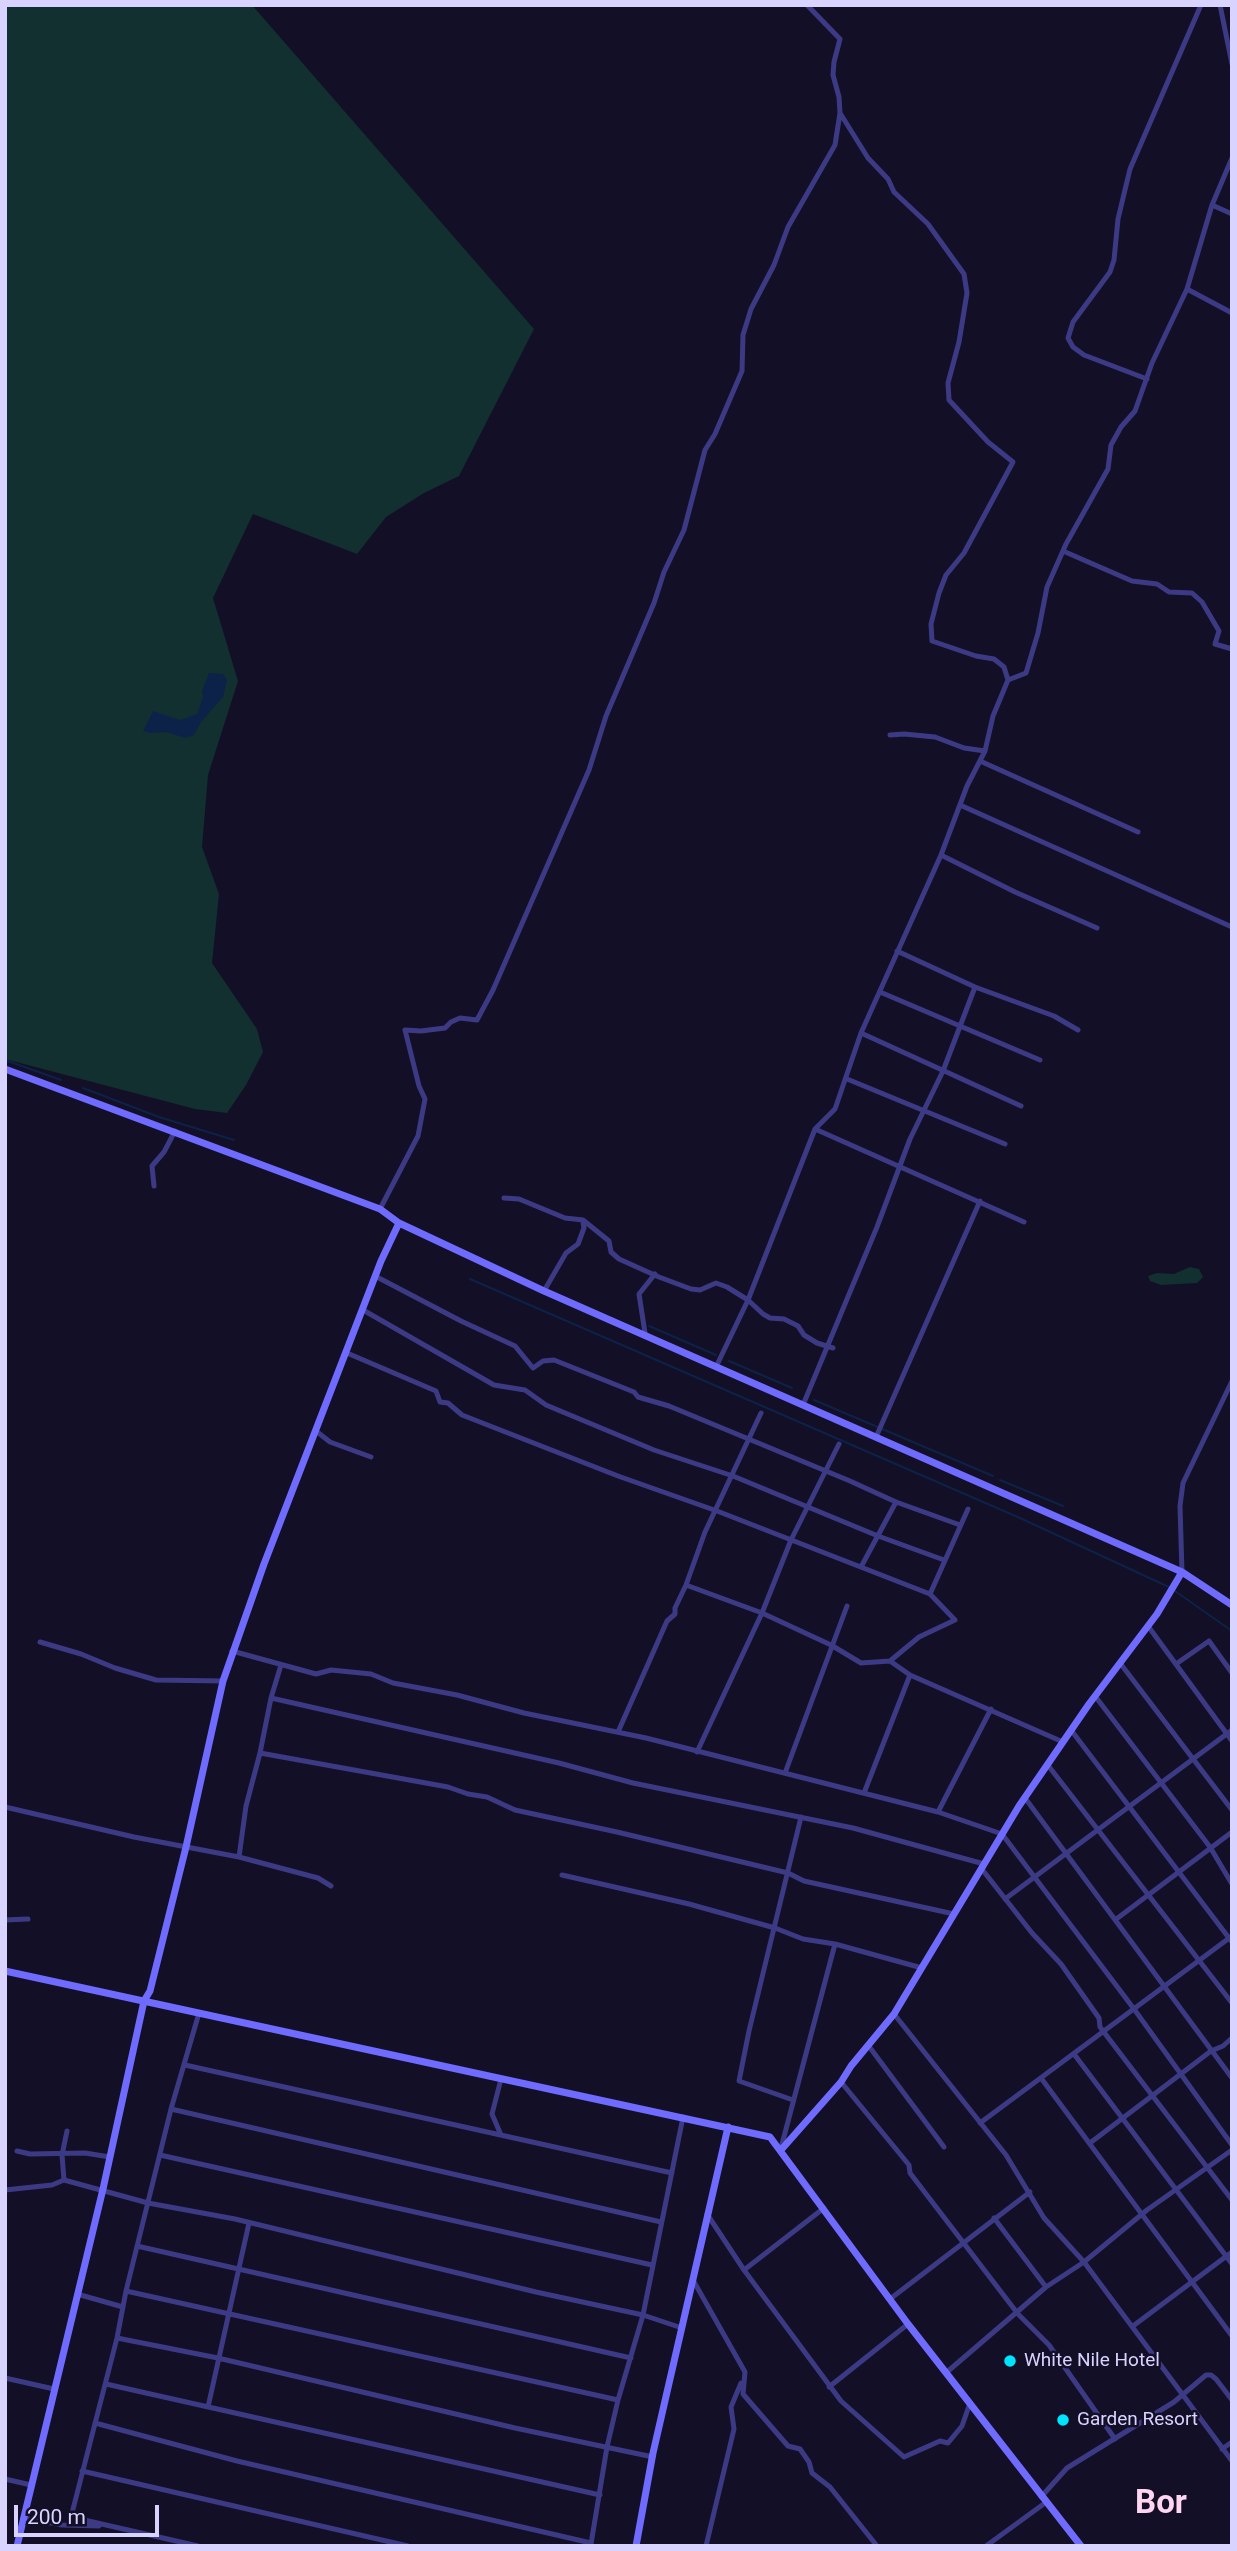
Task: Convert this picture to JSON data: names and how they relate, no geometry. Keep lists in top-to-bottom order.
{
  "districts": ["Bor"],
  "places": ["White Nile Hotel", "Garden Resort"],
  "scale_bar": "200 m"
}
